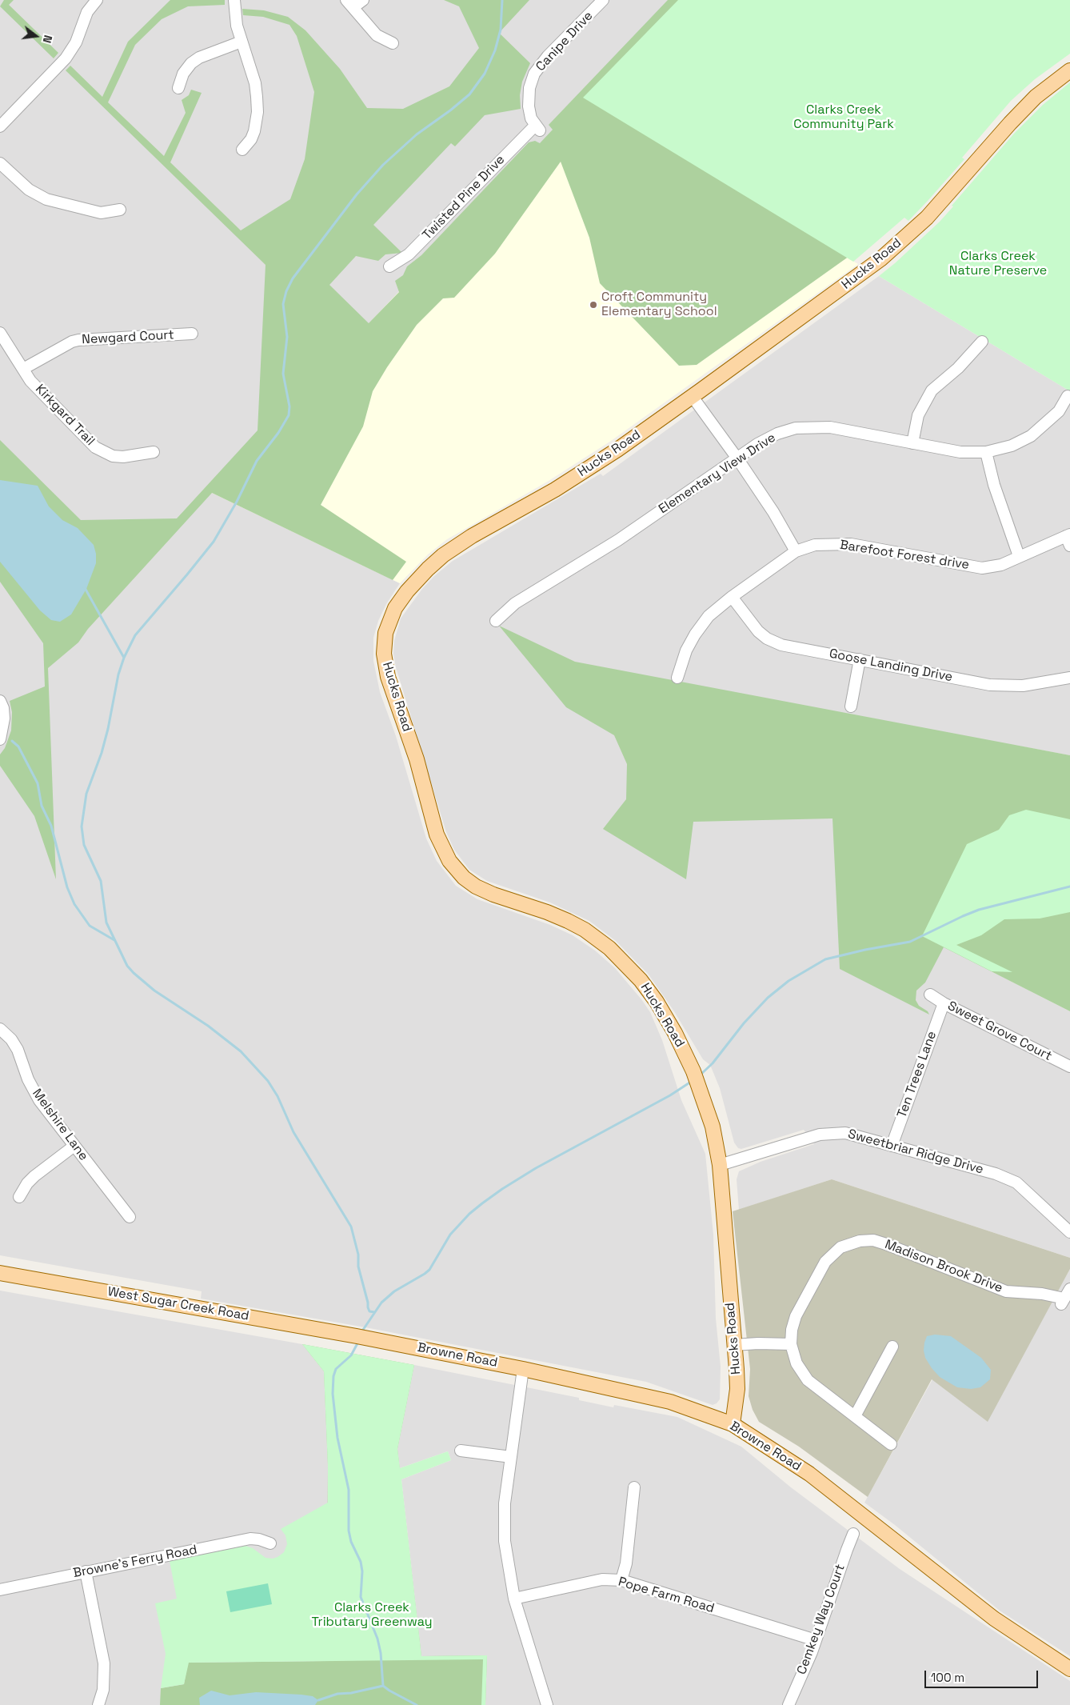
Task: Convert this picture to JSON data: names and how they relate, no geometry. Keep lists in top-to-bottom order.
{
  "streets": {
    "main road": ["Hucks Road", "West Sugar Creek Road", "Browne Road"],
    "street": [
      "Canipe Drive",
      "Twisted Pine Drive",
      "Newgard Court",
      "Kirkgard Trail",
      "Elementary View Drive",
      "Barefoot Forest drive",
      "Goose Landing Drive",
      "Sweet Grove Court",
      "Ten Trees Lane",
      "Melshire Lane",
      "Sweetbriar Ridge Drive",
      "Madison Brook Drive",
      "Browne's Ferry Road",
      "Pope Farm Road",
      "Cemkey Way Court"
    ]
  },
  "crossings": [
    ["Canipe Drive", "Twisted Pine Drive"],
    ["Hucks Road", "Sweetbriar Ridge Drive"],
    ["Hucks Road", "Browne Road"],
    ["Newgard Court", "Kirkgard Trail"],
    ["Barefoot Forest drive", "Goose Landing Drive"],
    ["Sweet Grove Court", "Ten Trees Lane"],
    ["Ten Trees Lane", "Sweetbriar Ridge Drive"],
    ["West Sugar Creek Road", "Browne Road"],
    ["Pope Farm Road", "Cemkey Way Court"]
  ],
  "parks": ["Clarks Creek Community Park", "Clarks Creek Nature Preserve", "Clarks Creek Tributary Greenway"],
  "places": ["Croft Community Elementary School"],
  "scale_bar": "100 m",
  "north": "right"
}
